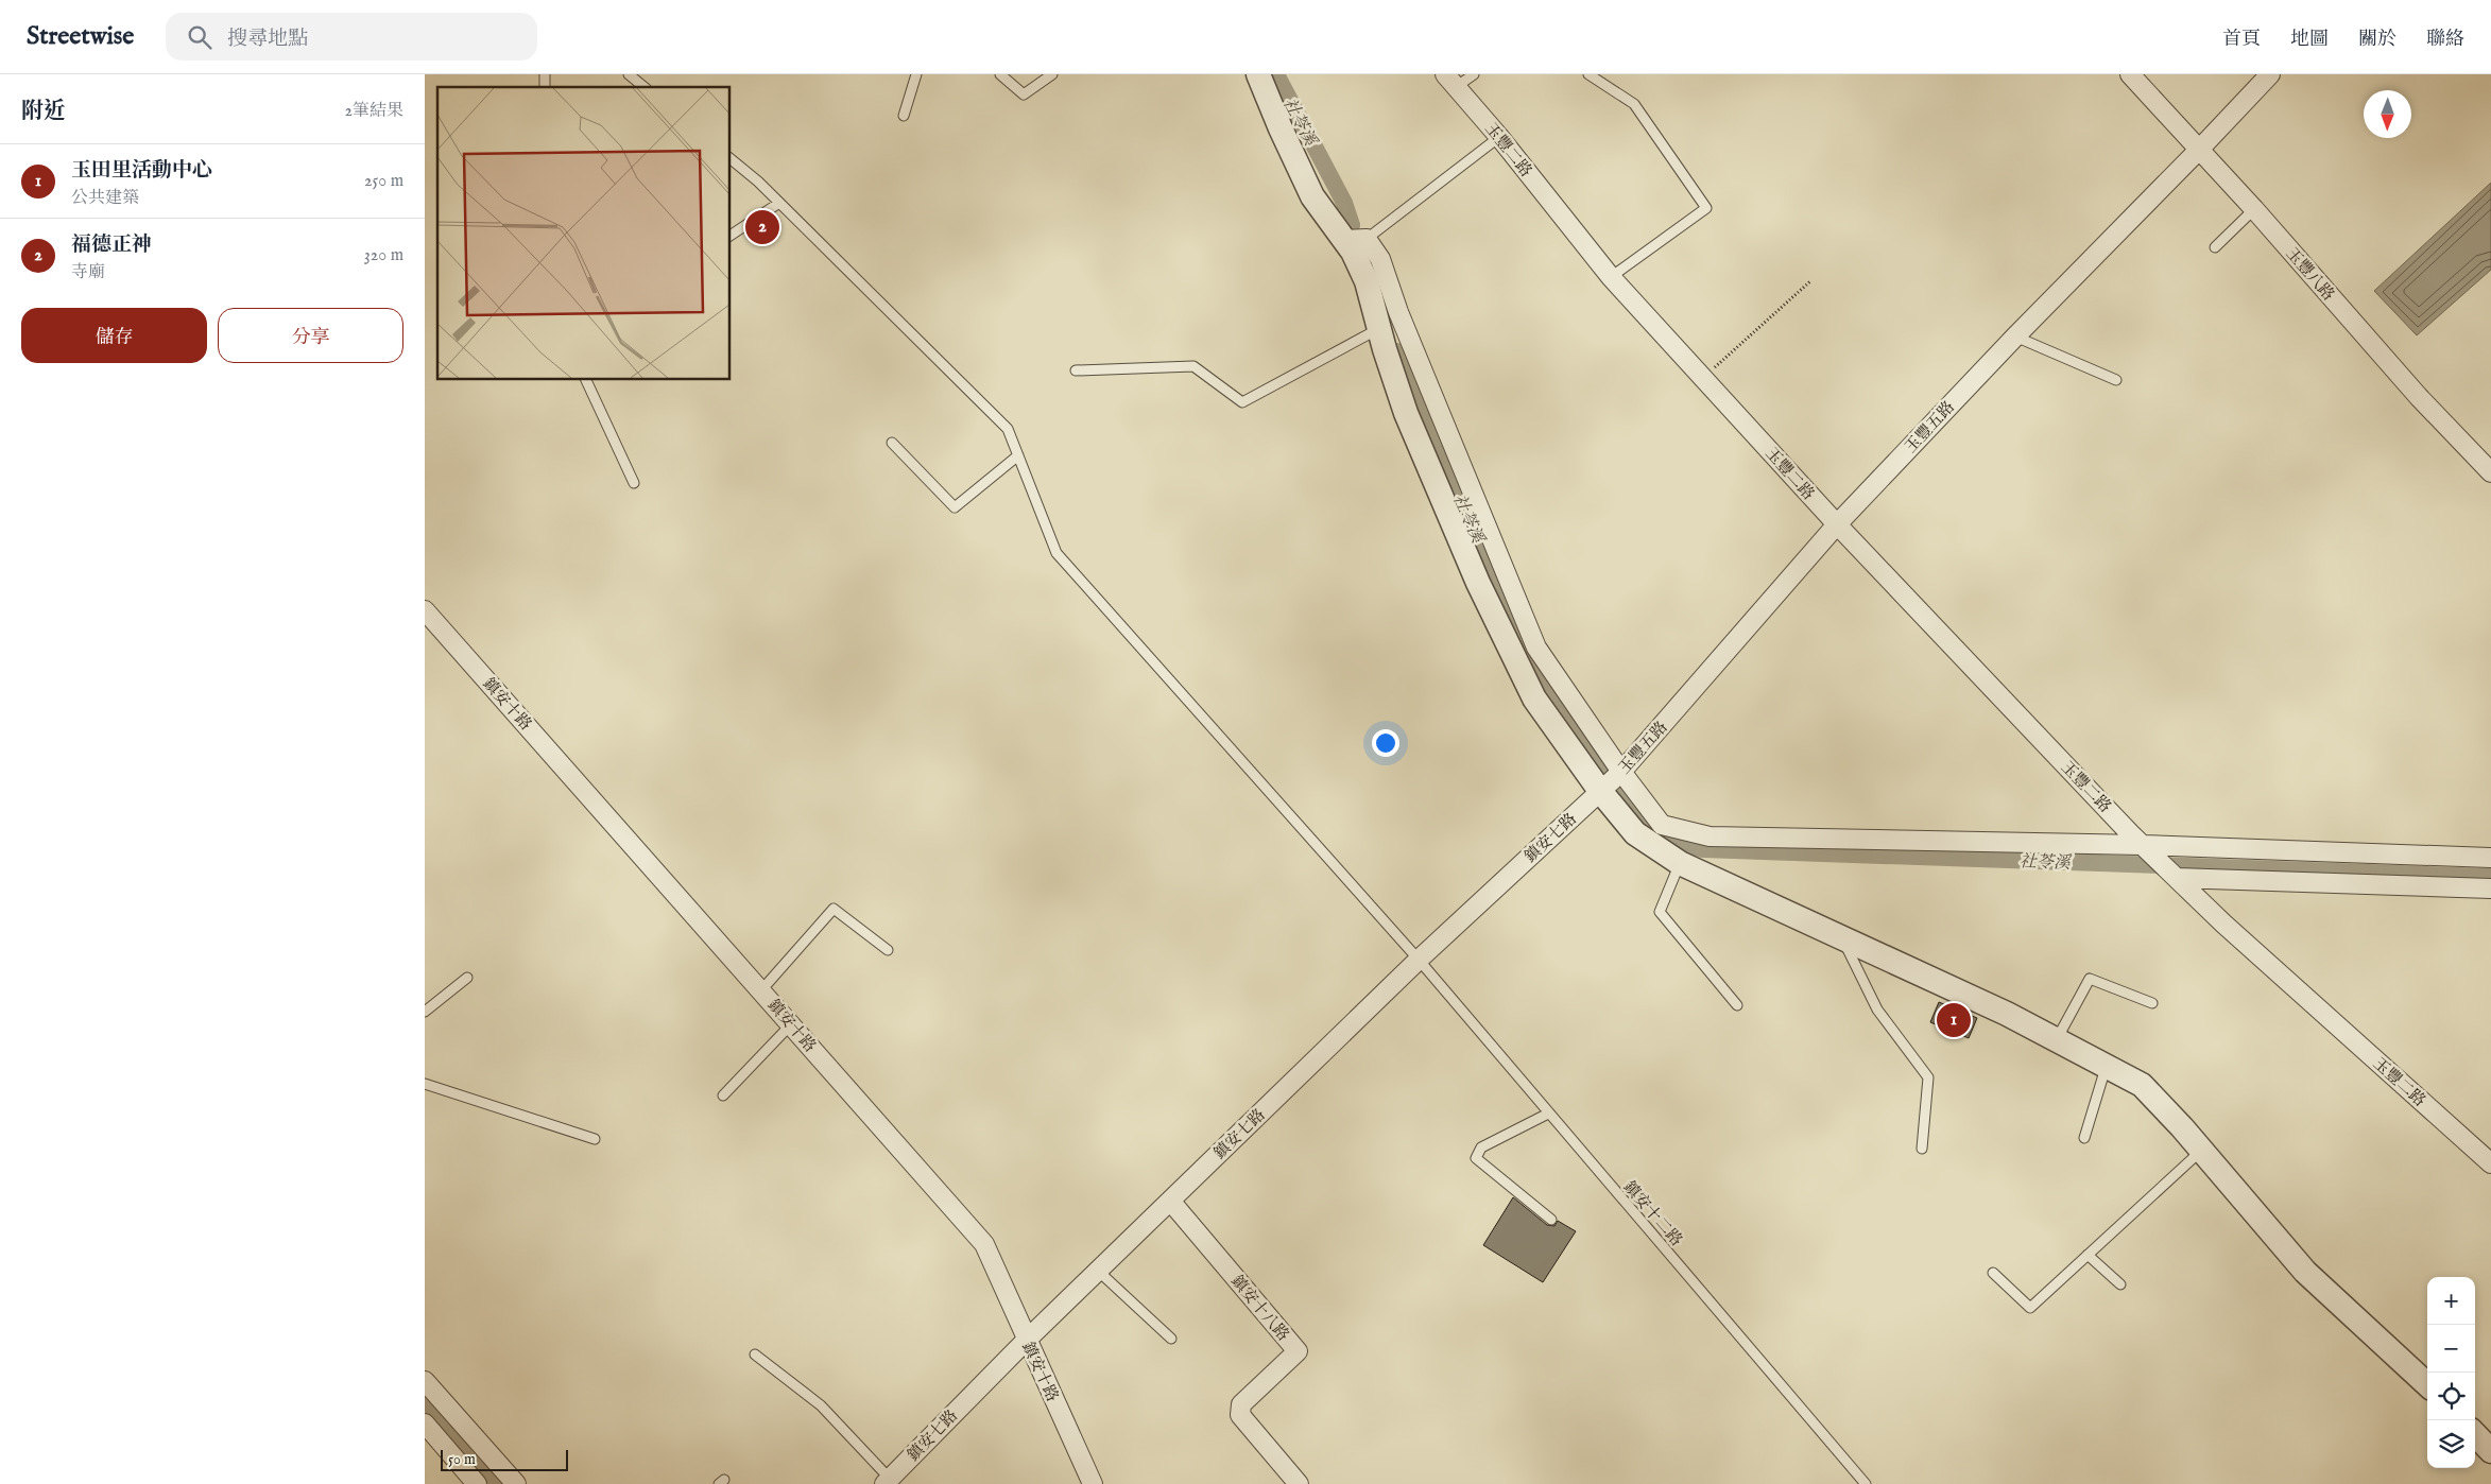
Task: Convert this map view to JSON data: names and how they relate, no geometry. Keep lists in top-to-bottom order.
{
  "streets": {
    "street": [
      "玉豐二路",
      "玉豐八路",
      "玉豐五路",
      "鎮安十路",
      "鎮安七路",
      "鎮安十八路"
    ],
    "lane": ["鎮安十二路"]
  },
  "crossings": [
    ["玉豐二路", "玉豐五路"],
    ["玉豐八路", "玉豐五路"],
    ["玉豐五路", "鎮安七路"],
    ["鎮安十路", "鎮安七路"],
    ["鎮安七路", "鎮安十二路"],
    ["鎮安七路", "鎮安十八路"]
  ],
  "water": ["社苓溪"],
  "scale_bar": "50 m",
  "north": "bottom",
  "page": {
    "header": "Streetwise",
    "search": "搜尋地點",
    "nav": [
      "首頁",
      "地圖",
      "關於",
      "聯絡"
    ],
    "heading": ["附近", "2筆結果"],
    "list": [
      {
        "mark": "1",
        "name": "玉田里活動中心",
        "note": "公共建築",
        "value": "250 m"
      },
      {
        "mark": "2",
        "name": "福德正神",
        "note": "寺廟",
        "value": "320 m"
      }
    ],
    "pins": ["2", "1"],
    "buttons": ["儲存", "分享"],
    "map_buttons": ["+", "−"],
    "scale": "50 m"
  }
}
